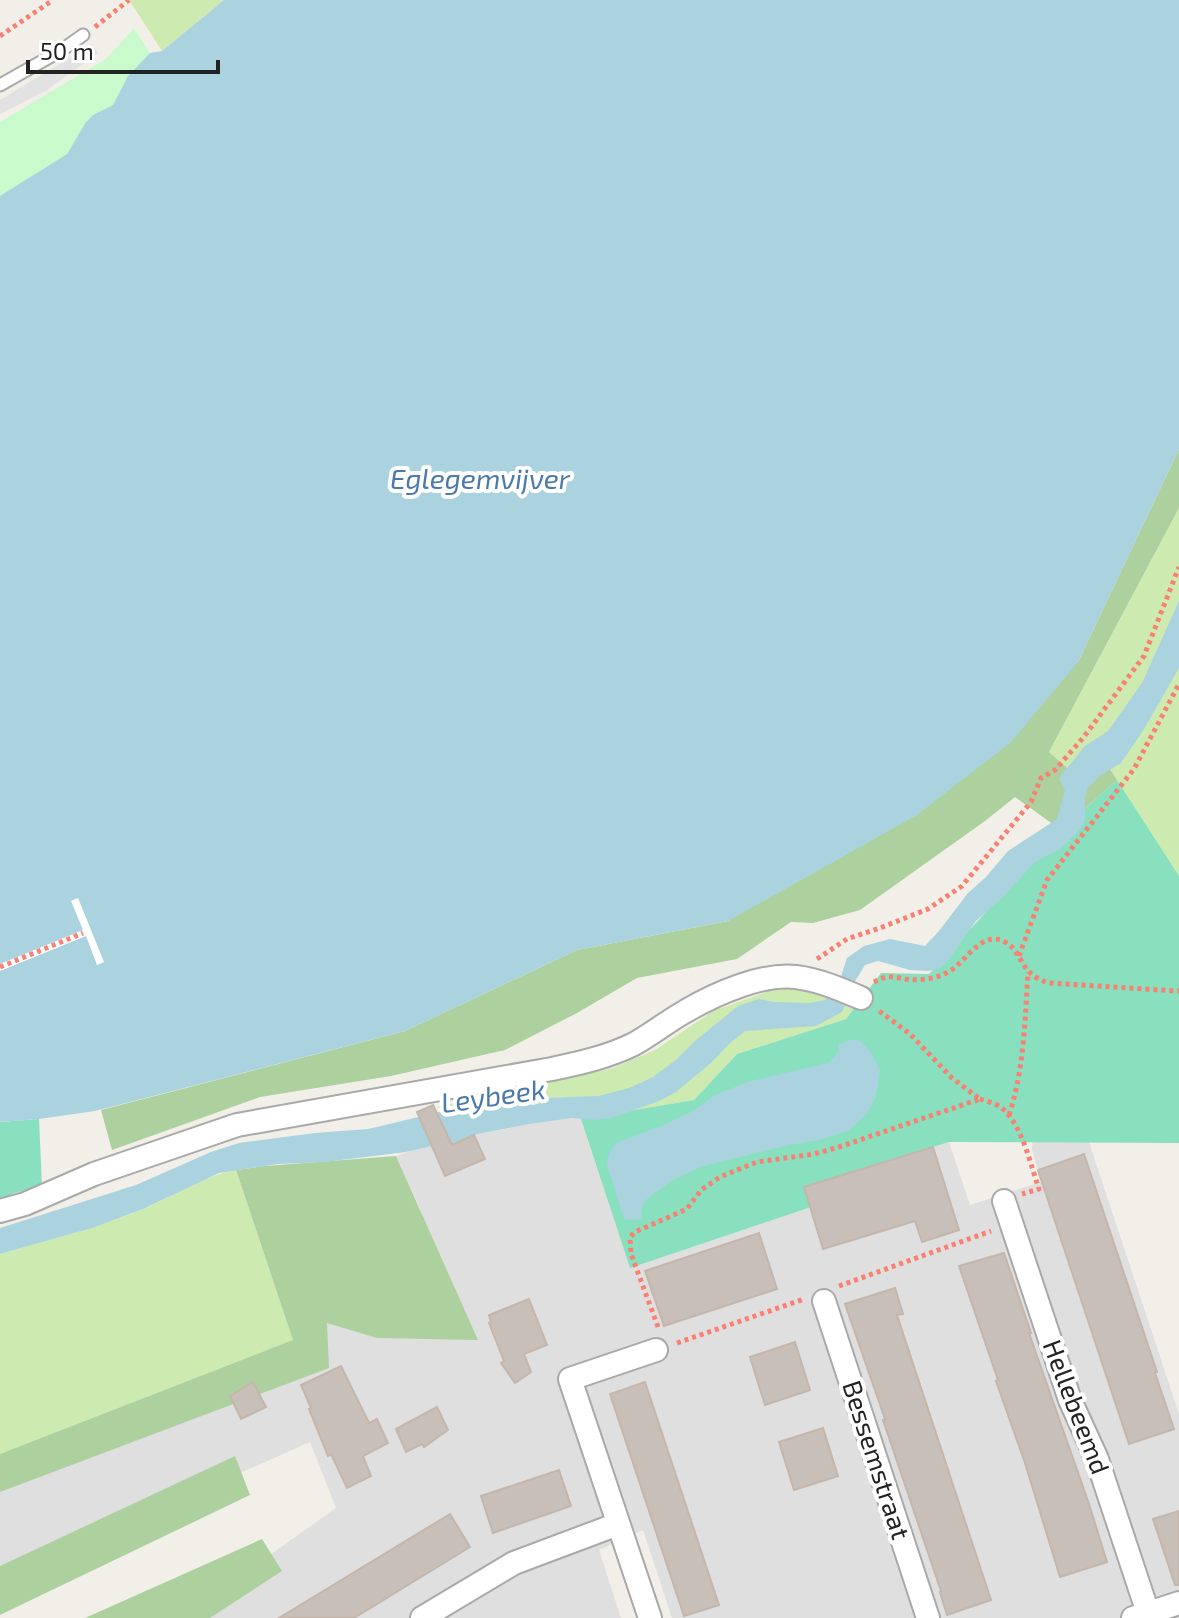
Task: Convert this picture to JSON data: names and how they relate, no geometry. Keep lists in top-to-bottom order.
{
  "streets": {
    "street": ["Hellebeemd", "Bessemstraat"]
  },
  "water": ["Eglegemvijver", "Leybeek"],
  "scale_bar": "50 m"
}
